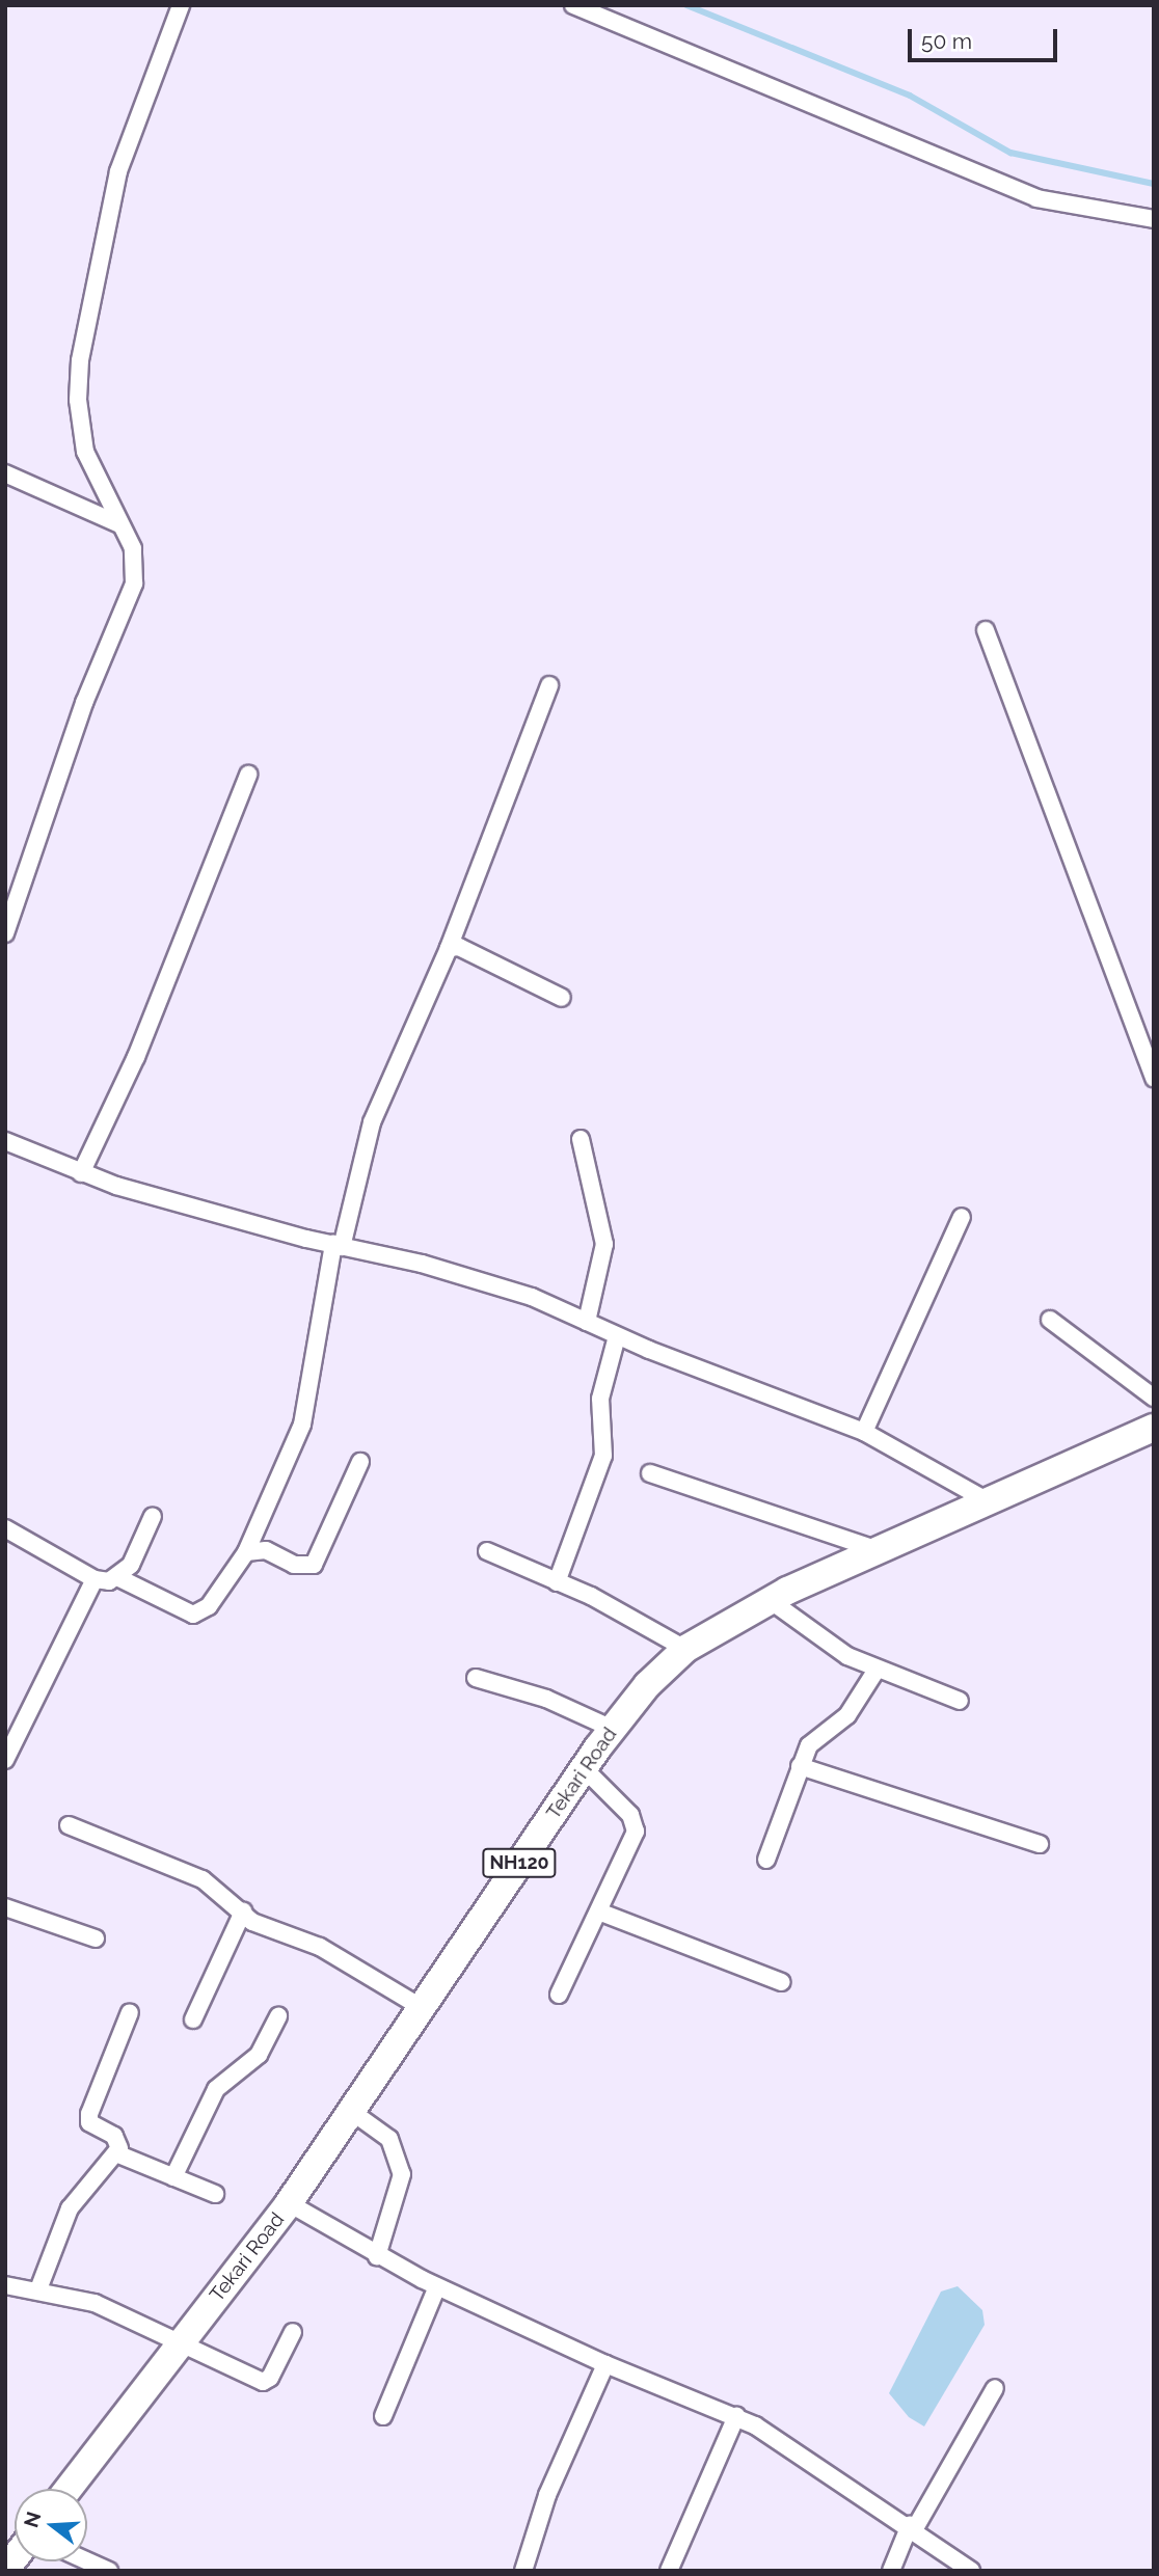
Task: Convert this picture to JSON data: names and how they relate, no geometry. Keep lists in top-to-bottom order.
{
  "streets": {
    "highway": ["Tekari Road", "NH120"]
  },
  "scale_bar": "50 m",
  "north": "left"
}
